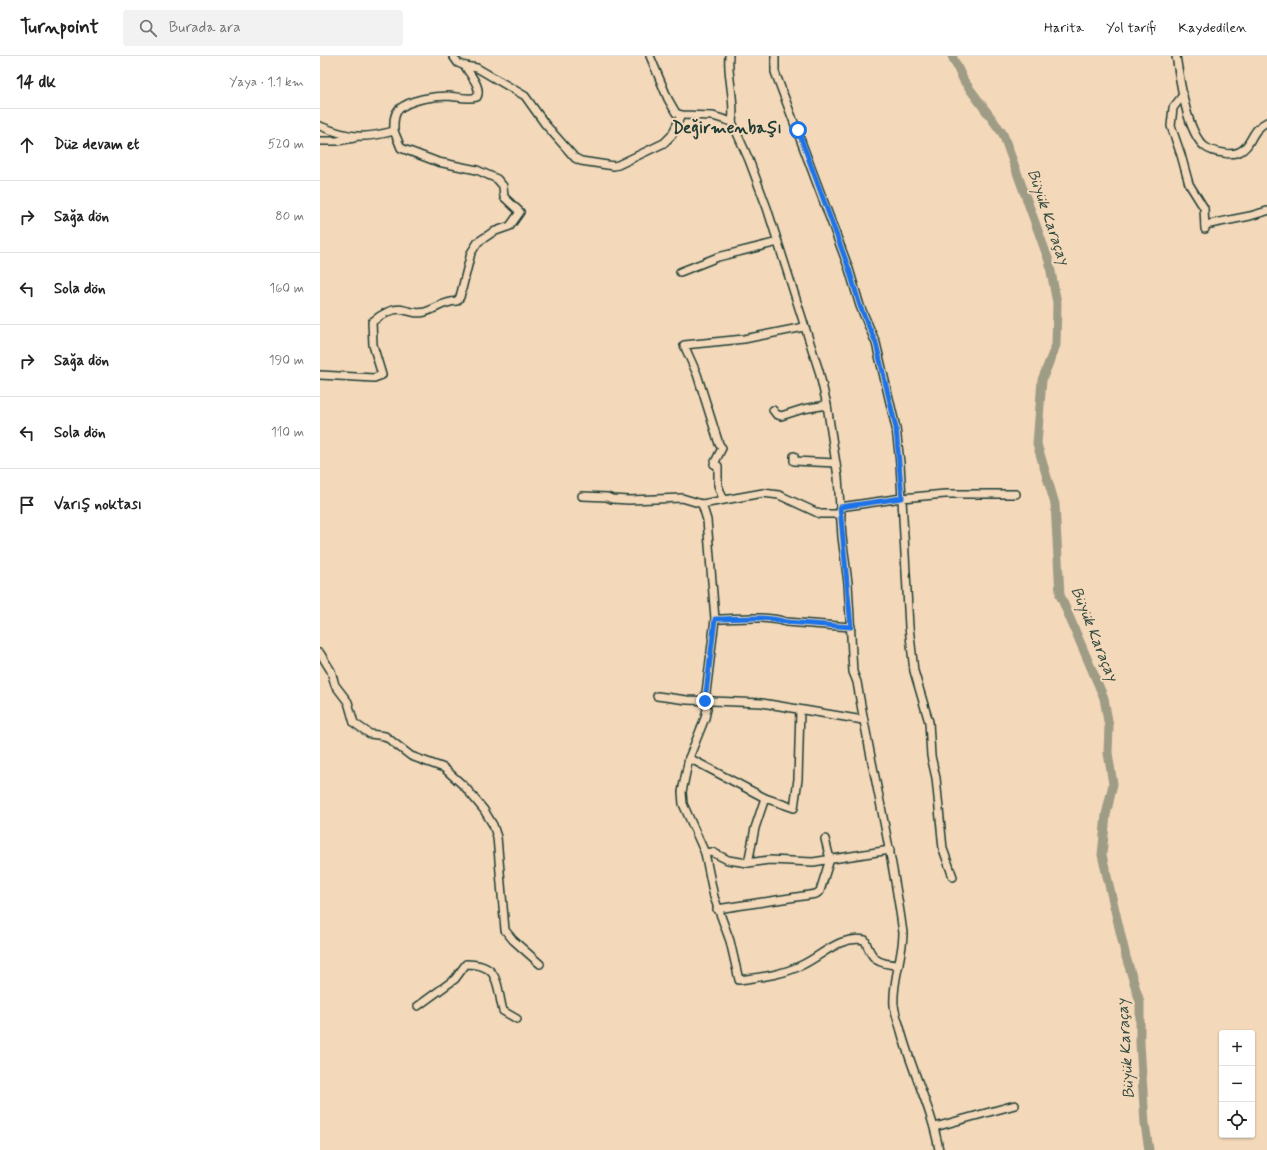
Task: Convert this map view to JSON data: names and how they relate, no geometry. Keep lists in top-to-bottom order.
{
  "districts": ["Değirmenbaşı"],
  "water": ["Büyük Karaçay"],
  "page": {
    "header": "Turnpoint",
    "search": "Burada ara",
    "nav": ["Harita", "Yol tarifi", "Kaydedilen"],
    "heading": ["14 dk", "Yaya · 1.1 km"],
    "list": [
      ["Düz devam et", "520 m"],
      ["Sağa dön", "80 m"],
      ["Sola dön", "160 m"],
      ["Sağa dön", "190 m"],
      ["Sola dön", "110 m"],
      "Varış noktası"
    ],
    "map_buttons": ["+", "−"]
  }
}
